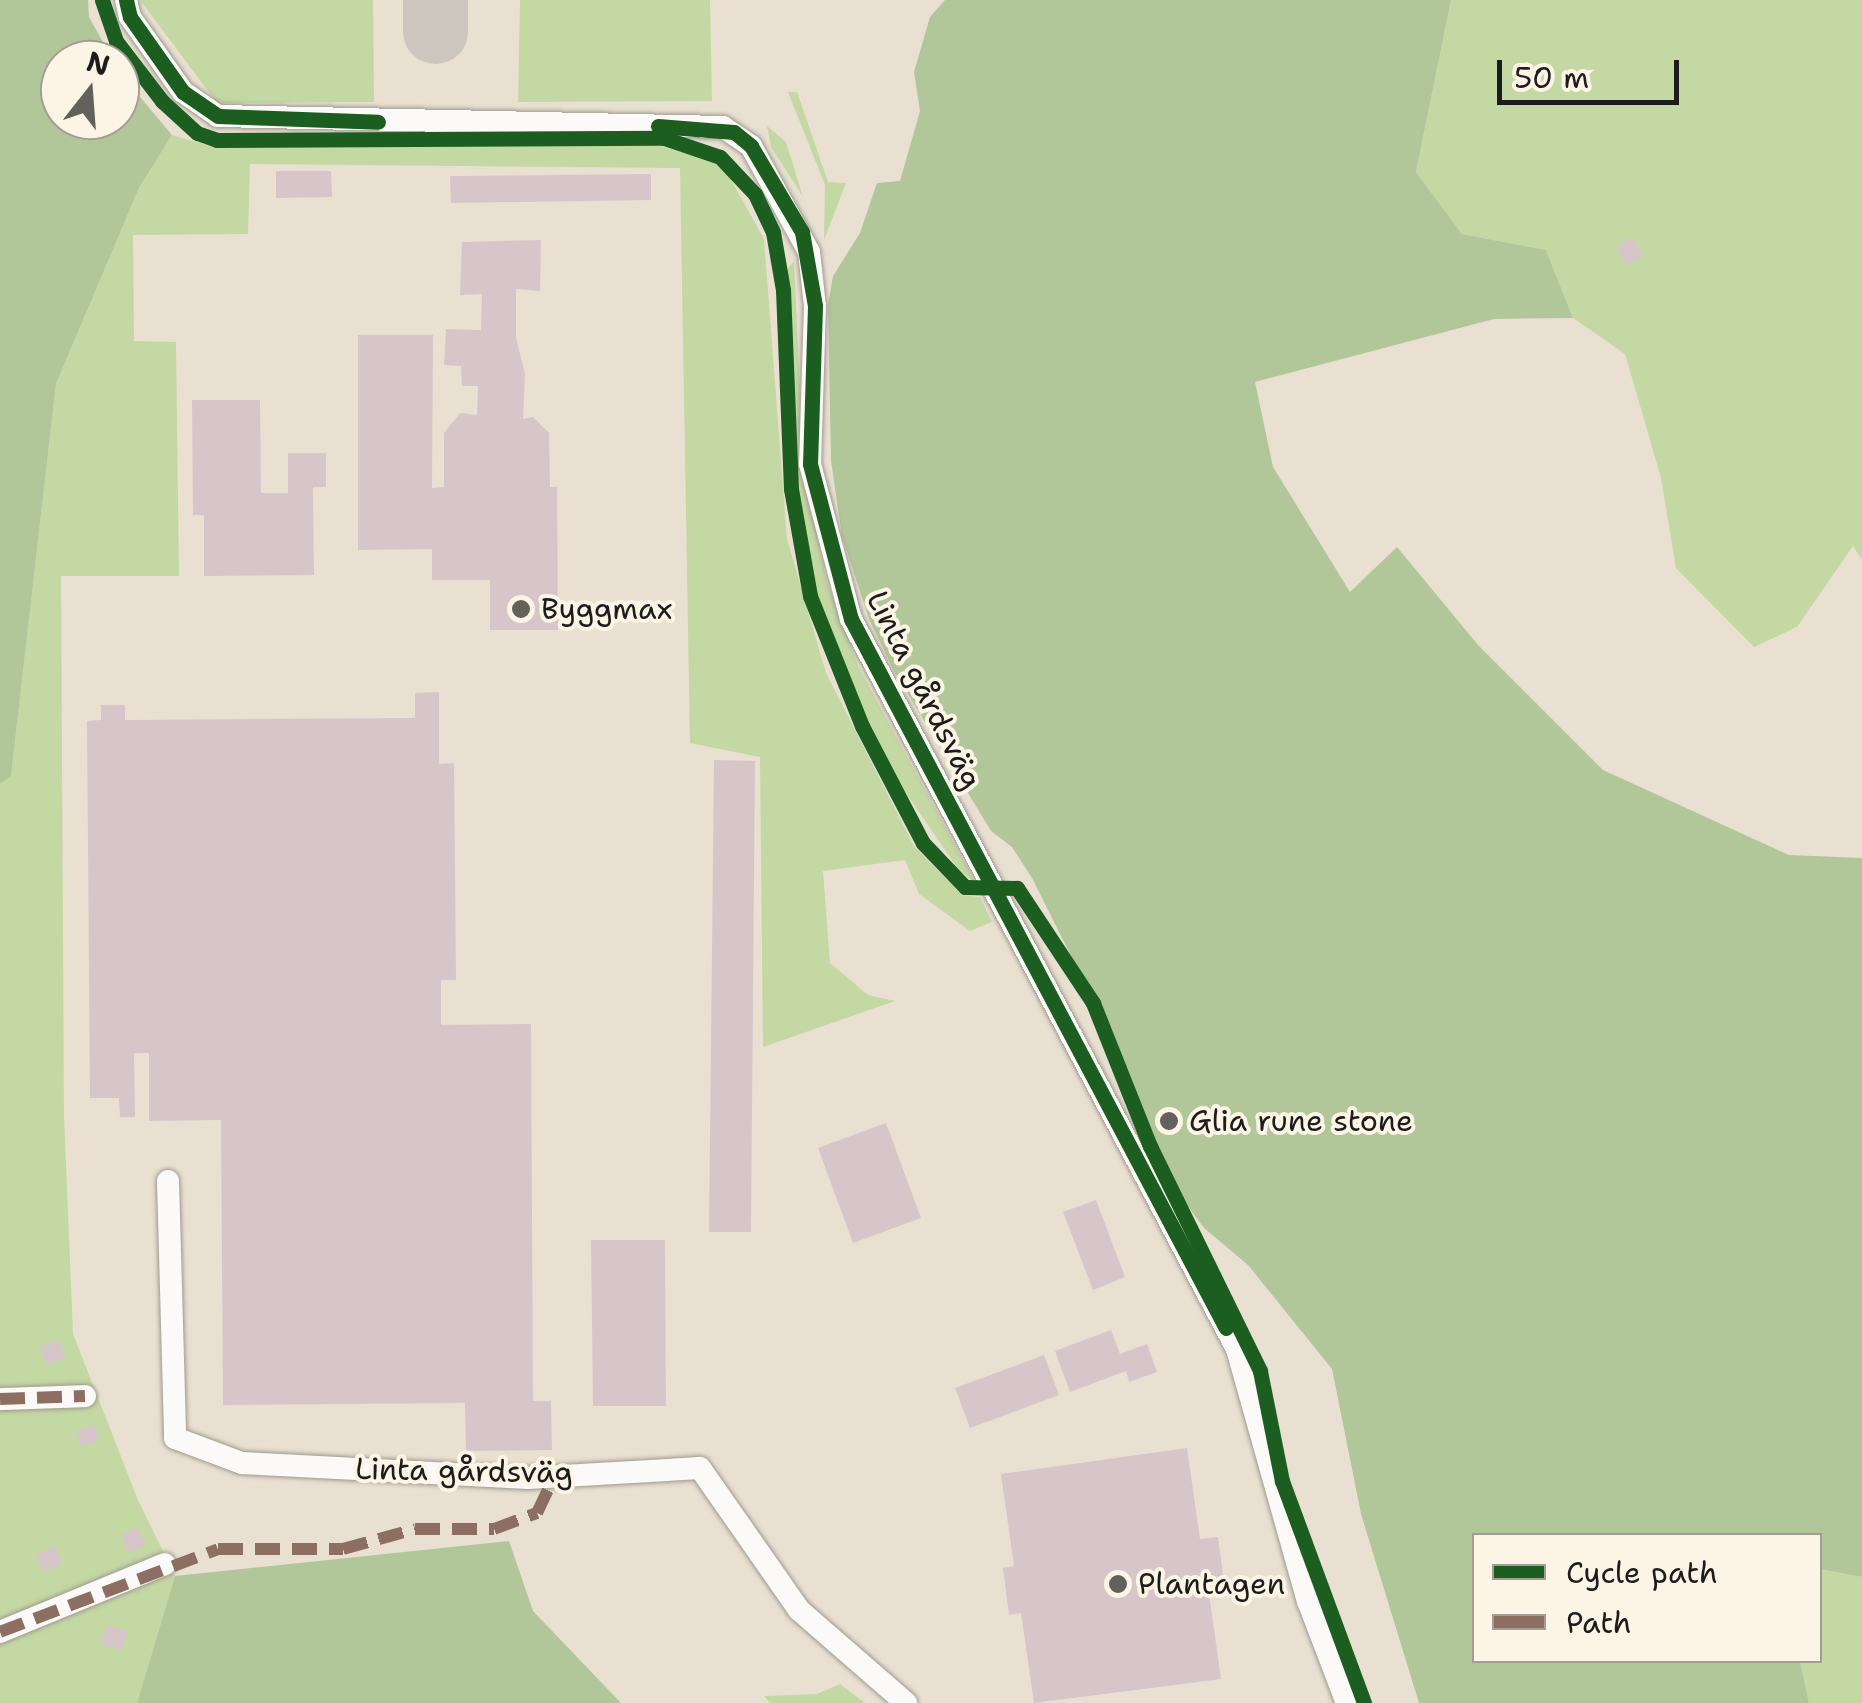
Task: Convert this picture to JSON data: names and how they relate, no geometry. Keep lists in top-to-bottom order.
{
  "streets": {
    "street": ["Linta gårdsväg"]
  },
  "places": ["Byggmax", "Glia rune stone", "Plantagen"],
  "legend": ["Cycle path", "Path"],
  "scale_bar": "50 m",
  "north": "top"
}
